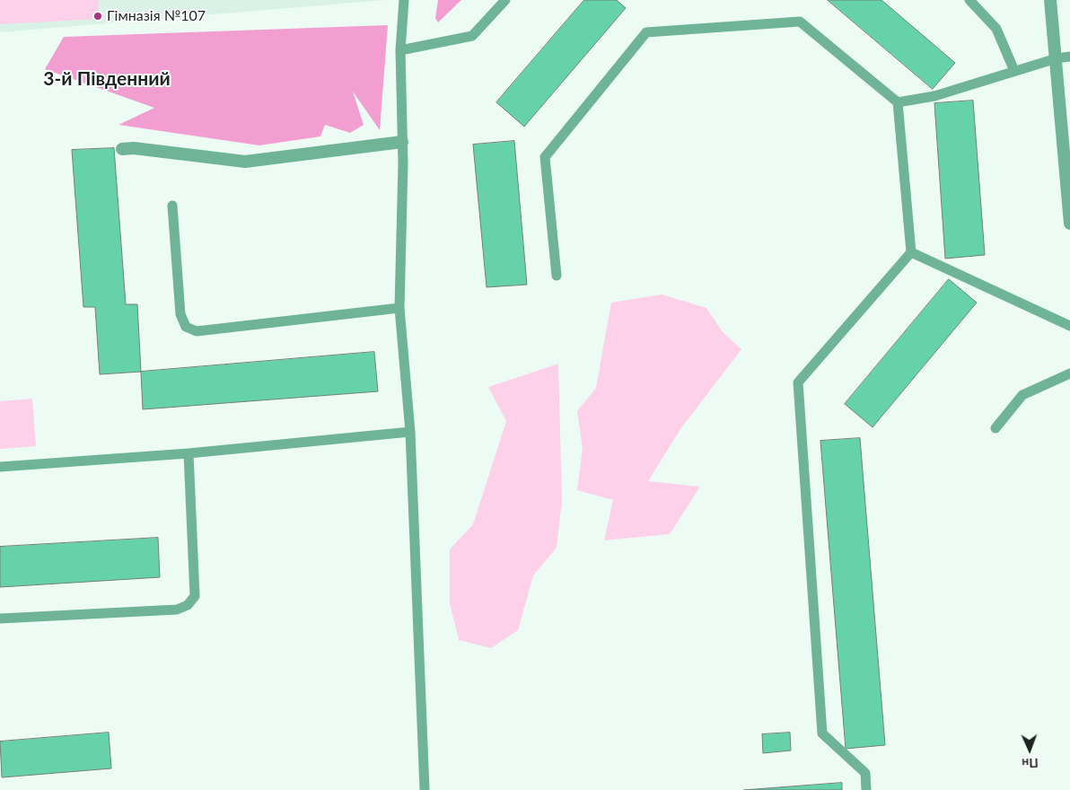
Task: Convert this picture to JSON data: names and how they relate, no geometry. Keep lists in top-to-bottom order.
{
  "districts": ["3-й Південний"],
  "places": ["Гімназія №107"],
  "north": "bottom"
}
